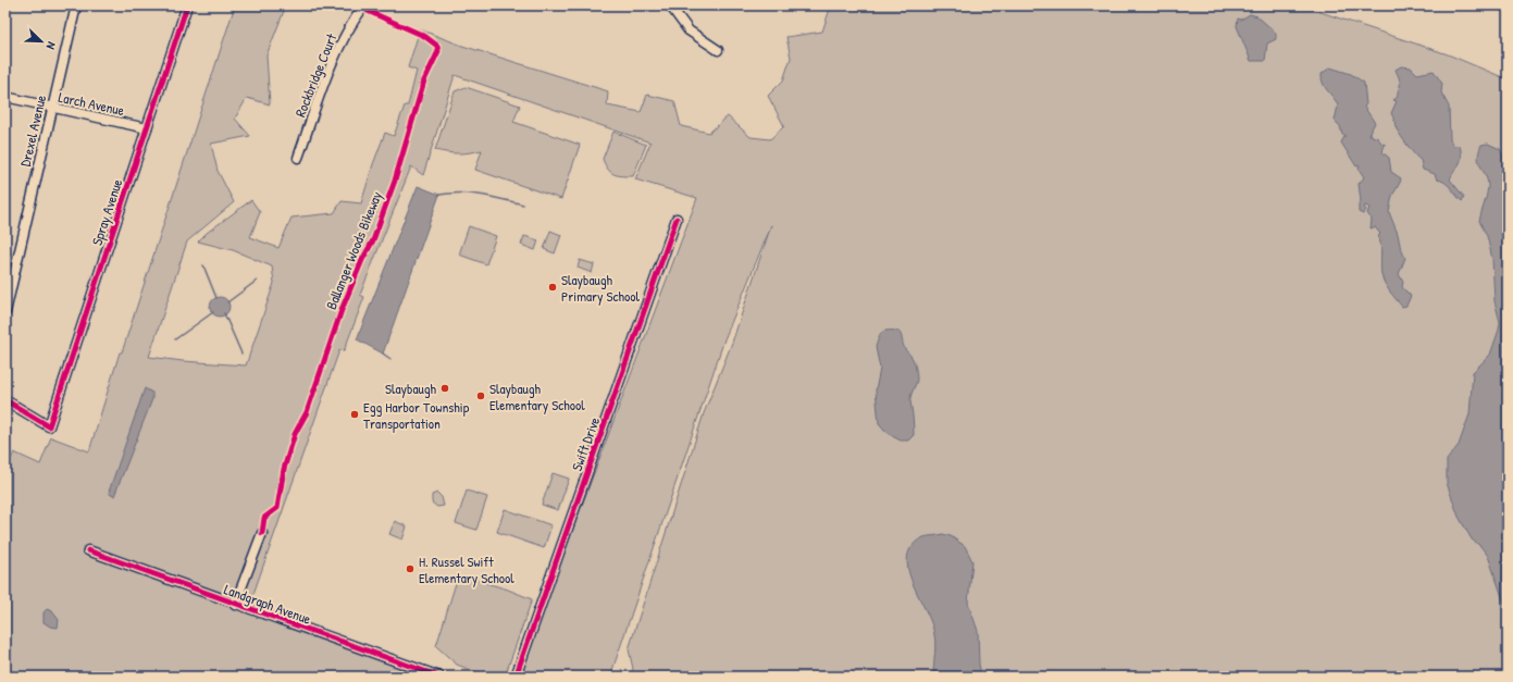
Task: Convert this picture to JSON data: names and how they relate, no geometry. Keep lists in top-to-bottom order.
{
  "streets": {
    "street": [
      "Rockbridge Court",
      "Larch Avenue",
      "Drexel Avenue",
      "Spray Avenue",
      "Swift Drive",
      "Landgraph Avenue"
    ],
    "cycle path": ["Ballanger Woods Bikeway"]
  },
  "crossings": [
    ["Larch Avenue", "Drexel Avenue"],
    ["Larch Avenue", "Spray Avenue"]
  ],
  "places": [
    "Slaybaugh Primary School",
    "Slaybaugh",
    "Slaybaugh Elementary School",
    "Egg Harbor Township Transportation",
    "H. Russel Swift Elementary School"
  ],
  "north": "bottom right"
}
